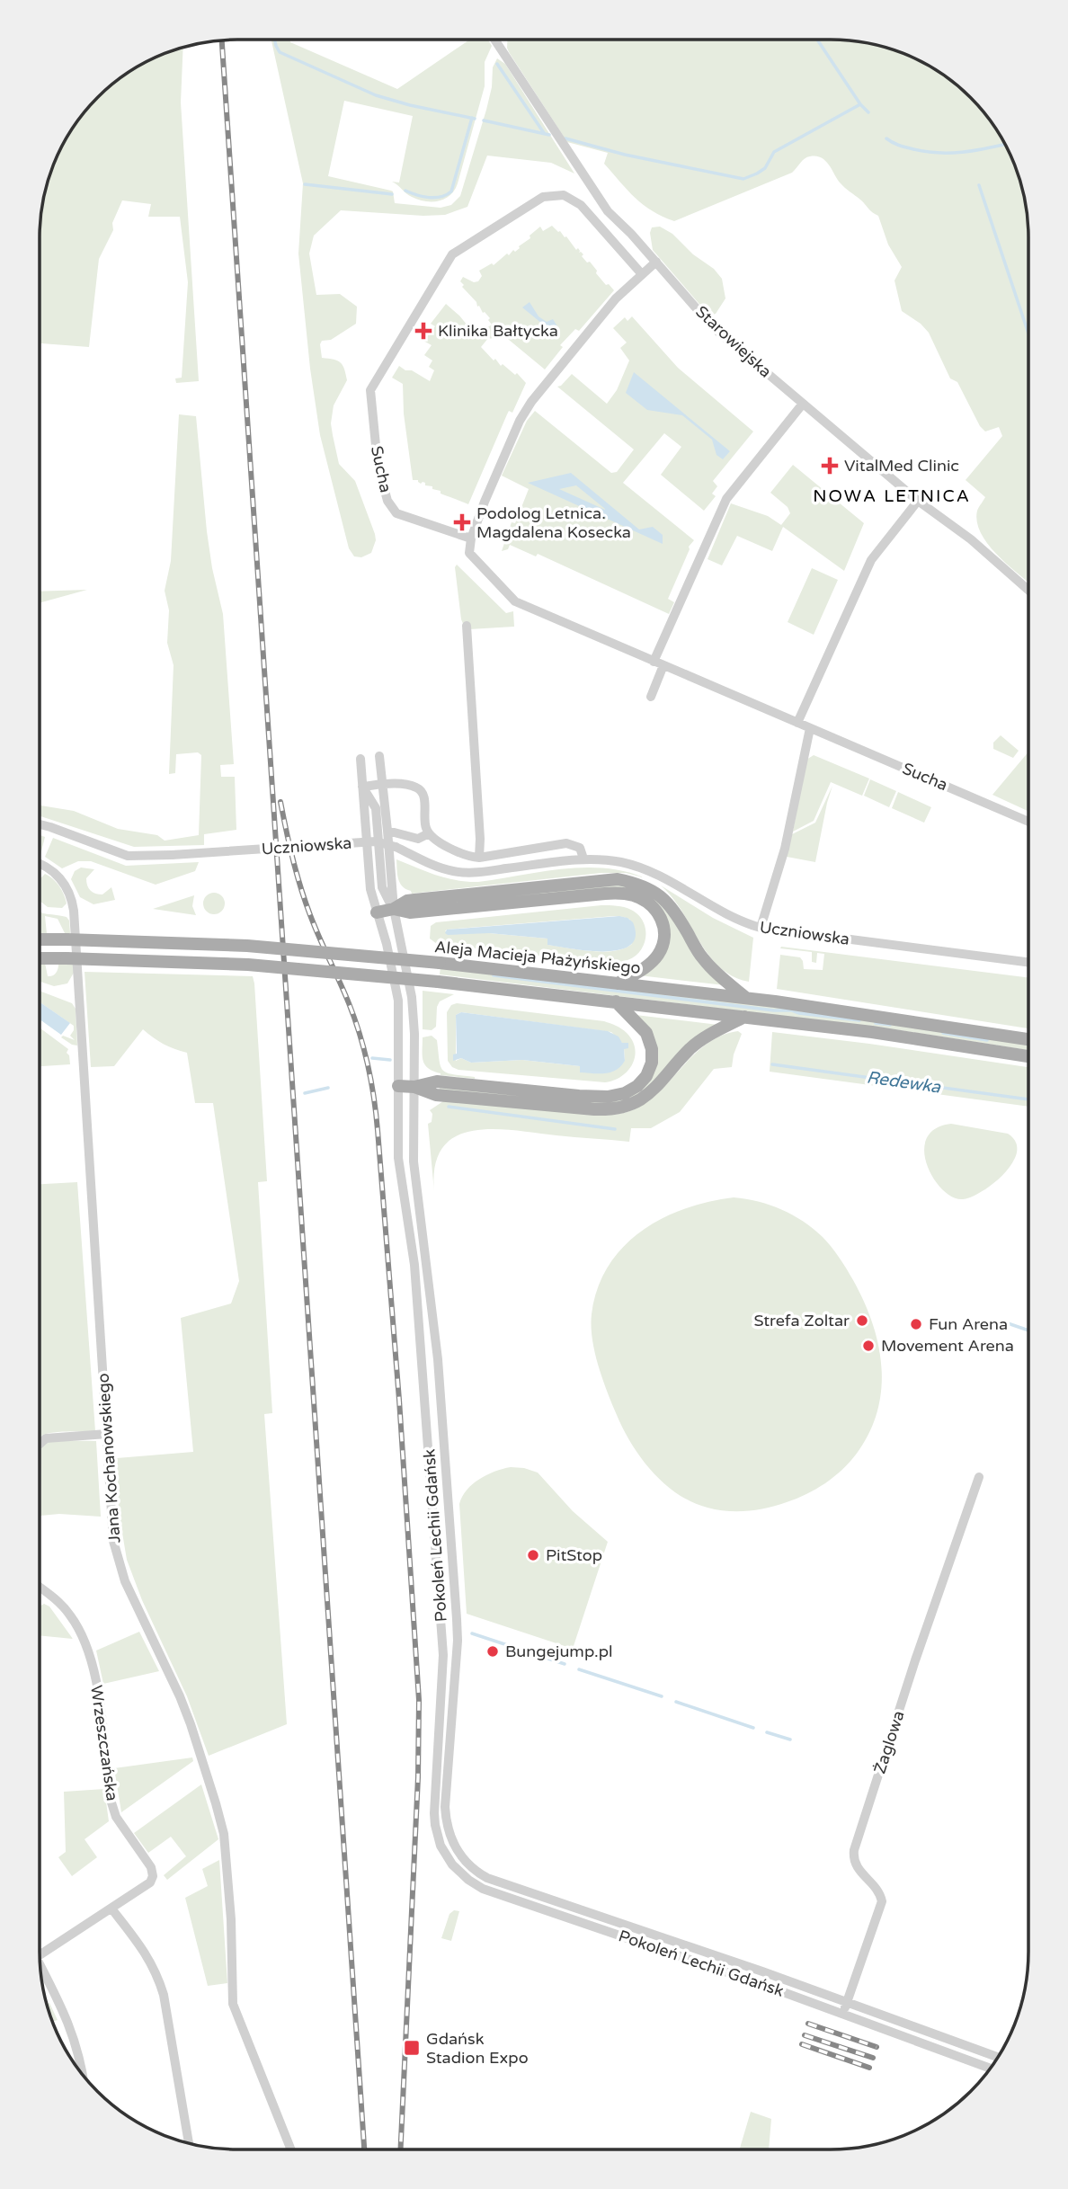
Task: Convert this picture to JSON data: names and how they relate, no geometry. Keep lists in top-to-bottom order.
{
  "streets": {
    "main road": ["Aleja Macieja Płażyńskiego"],
    "street": [
      "Starowiejska",
      "Sucha",
      "Uczniowska",
      "Jana Kochanowskiego",
      "Pokoleń Lechii Gdańsk",
      "Żaglowa",
      "Wrzeszczańska"
    ]
  },
  "crossings": [
    ["Pokoleń Lechii Gdańsk", "Żaglowa"]
  ],
  "districts": ["NOWA LETNICA"],
  "water": ["Redewka"],
  "places": {
    "health": ["Klinika Bałtycka", "VitalMed Clinic", "Podolog Letnica. Magdalena Kosecka"],
    "other": [
      "Strefa Zoltar",
      "Fun Arena",
      "Movement Arena",
      "PitStop",
      "Bungejump.pl"
    ],
    "transit": ["Gdańsk Stadion Expo"]
  }
}
